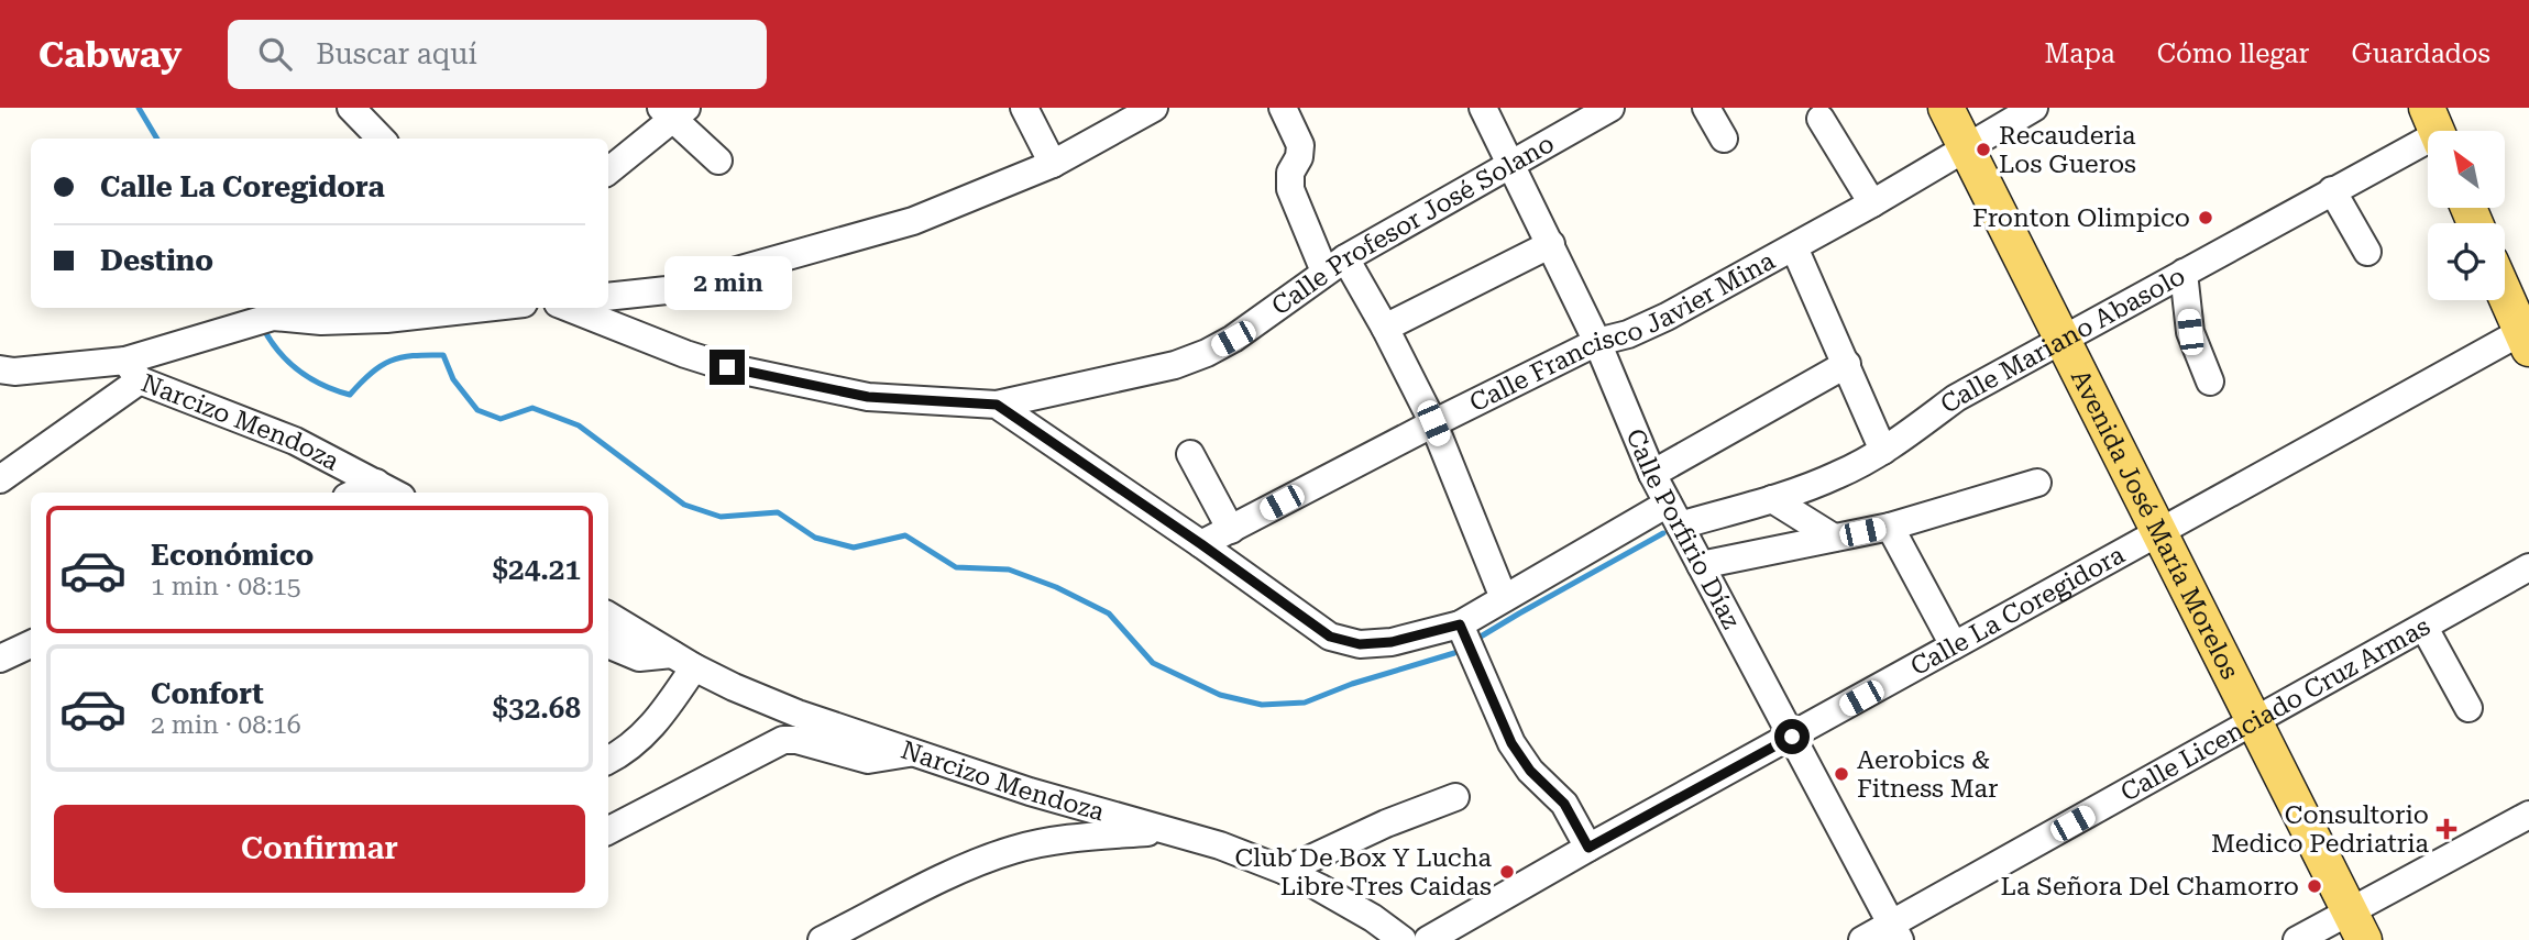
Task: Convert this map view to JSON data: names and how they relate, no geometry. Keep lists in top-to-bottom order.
{
  "streets": {
    "main road": ["Avenida José María Morelos"],
    "street": [
      "Calle Profesor José Solano",
      "Calle Francisco Javier Mina",
      "Calle Mariano Abasolo",
      "Narcizo Mendoza",
      "Calle Porfirio Díaz",
      "Calle La Coregidora",
      "Calle Licenciado Cruz Armas"
    ]
  },
  "crossings": [
    ["Calle Profesor José Solano", "Calle Mariano Abasolo"],
    ["Calle Profesor José Solano", "Calle Porfirio Díaz"],
    ["Calle Francisco Javier Mina", "Calle Mariano Abasolo"],
    ["Calle Francisco Javier Mina", "Avenida José María Morelos"],
    ["Calle Francisco Javier Mina", "Calle Porfirio Díaz"],
    ["Calle Mariano Abasolo", "Avenida José María Morelos"],
    ["Calle Mariano Abasolo", "Calle Porfirio Díaz"],
    ["Avenida José María Morelos", "Calle La Coregidora"],
    ["Avenida José María Morelos", "Calle Licenciado Cruz Armas"],
    ["Calle Porfirio Díaz", "Calle La Coregidora"],
    ["Calle Porfirio Díaz", "Calle Licenciado Cruz Armas"]
  ],
  "places": {
    "other": [
      "Recauderia Los Gueros",
      "Fronton Olimpico",
      "Aerobics & Fitness Mar",
      "Club De Box Y Lucha Libre Tres Caidas",
      "La Señora Del Chamorro"
    ],
    "health": ["Consultorio Medico Pedriatria"]
  },
  "north": "top left",
  "page": {
    "header": "Cabway",
    "search": "Buscar aquí",
    "nav": ["Mapa", "Cómo llegar", "Guardados"],
    "banner": ["Calle La Coregidora", "Destino"],
    "bubble": "2 min",
    "list": [
      {
        "name": "Económico",
        "note": "1 min · 08:15",
        "value": "$24.21"
      },
      {
        "name": "Confort",
        "note": "2 min · 08:16",
        "value": "$32.68"
      }
    ],
    "buttons": "Confirmar"
  }
}
